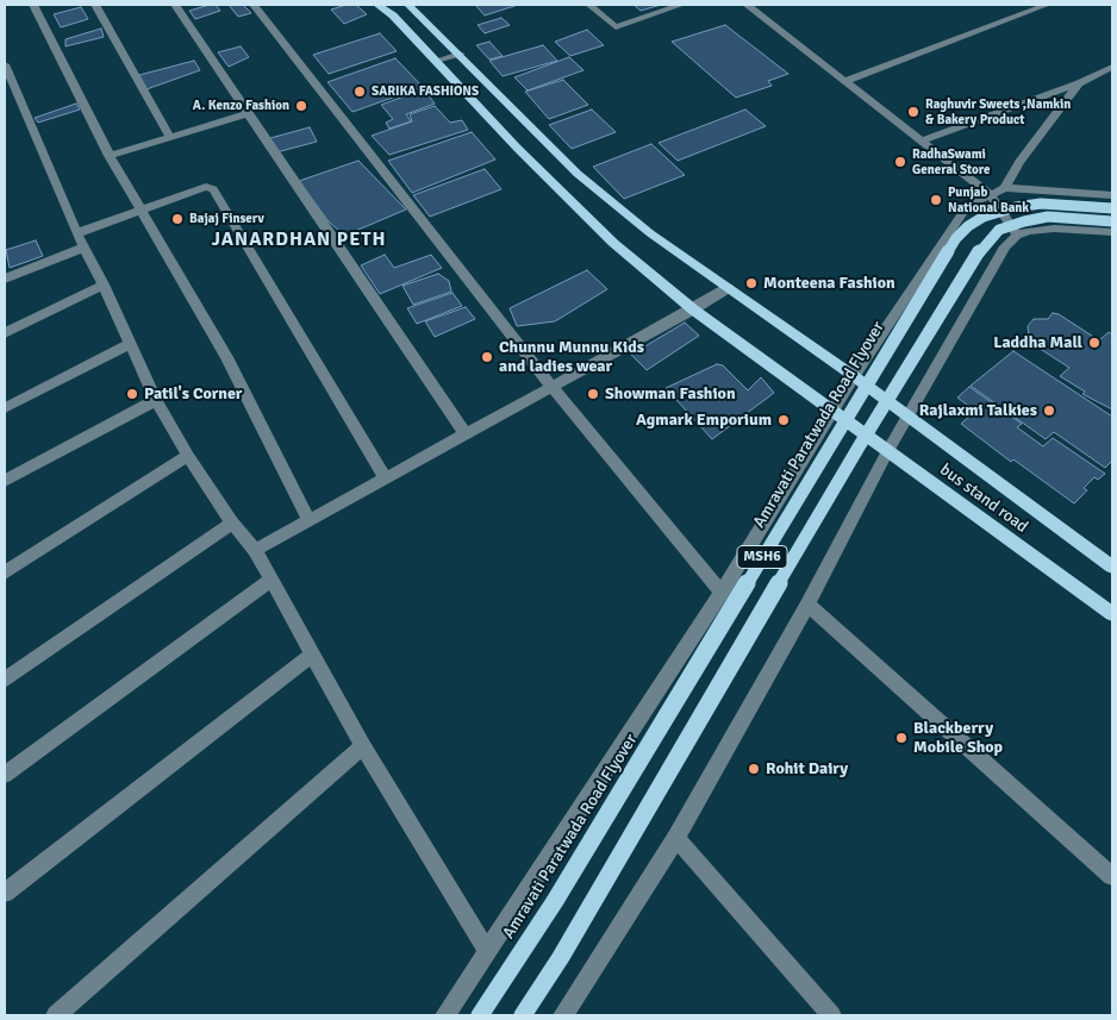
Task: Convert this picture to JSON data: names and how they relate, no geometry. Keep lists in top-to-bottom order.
{
  "streets": {
    "main road": ["Amravati Paratwada Road Flyover", "bus stand road", "MSH6"]
  },
  "districts": ["JANARDHAN PETH"],
  "places": [
    "SARIKA FASHIONS",
    "A. Kenzo Fashion",
    "Raghuvir Sweets ,Namkin & Bakery Product",
    "RadhaSwami General Store",
    "Punjab National Bank",
    "Bajaj Finserv",
    "Monteena Fashion",
    "Laddha Mall",
    "Chunnu Munnu Kids and ladies wear",
    "Patil's Corner",
    "Showman Fashion",
    "Rajlaxmi Talkies",
    "Agmark Emporium",
    "Blackberry Mobile Shop",
    "Rohit Dairy"
  ]
}
